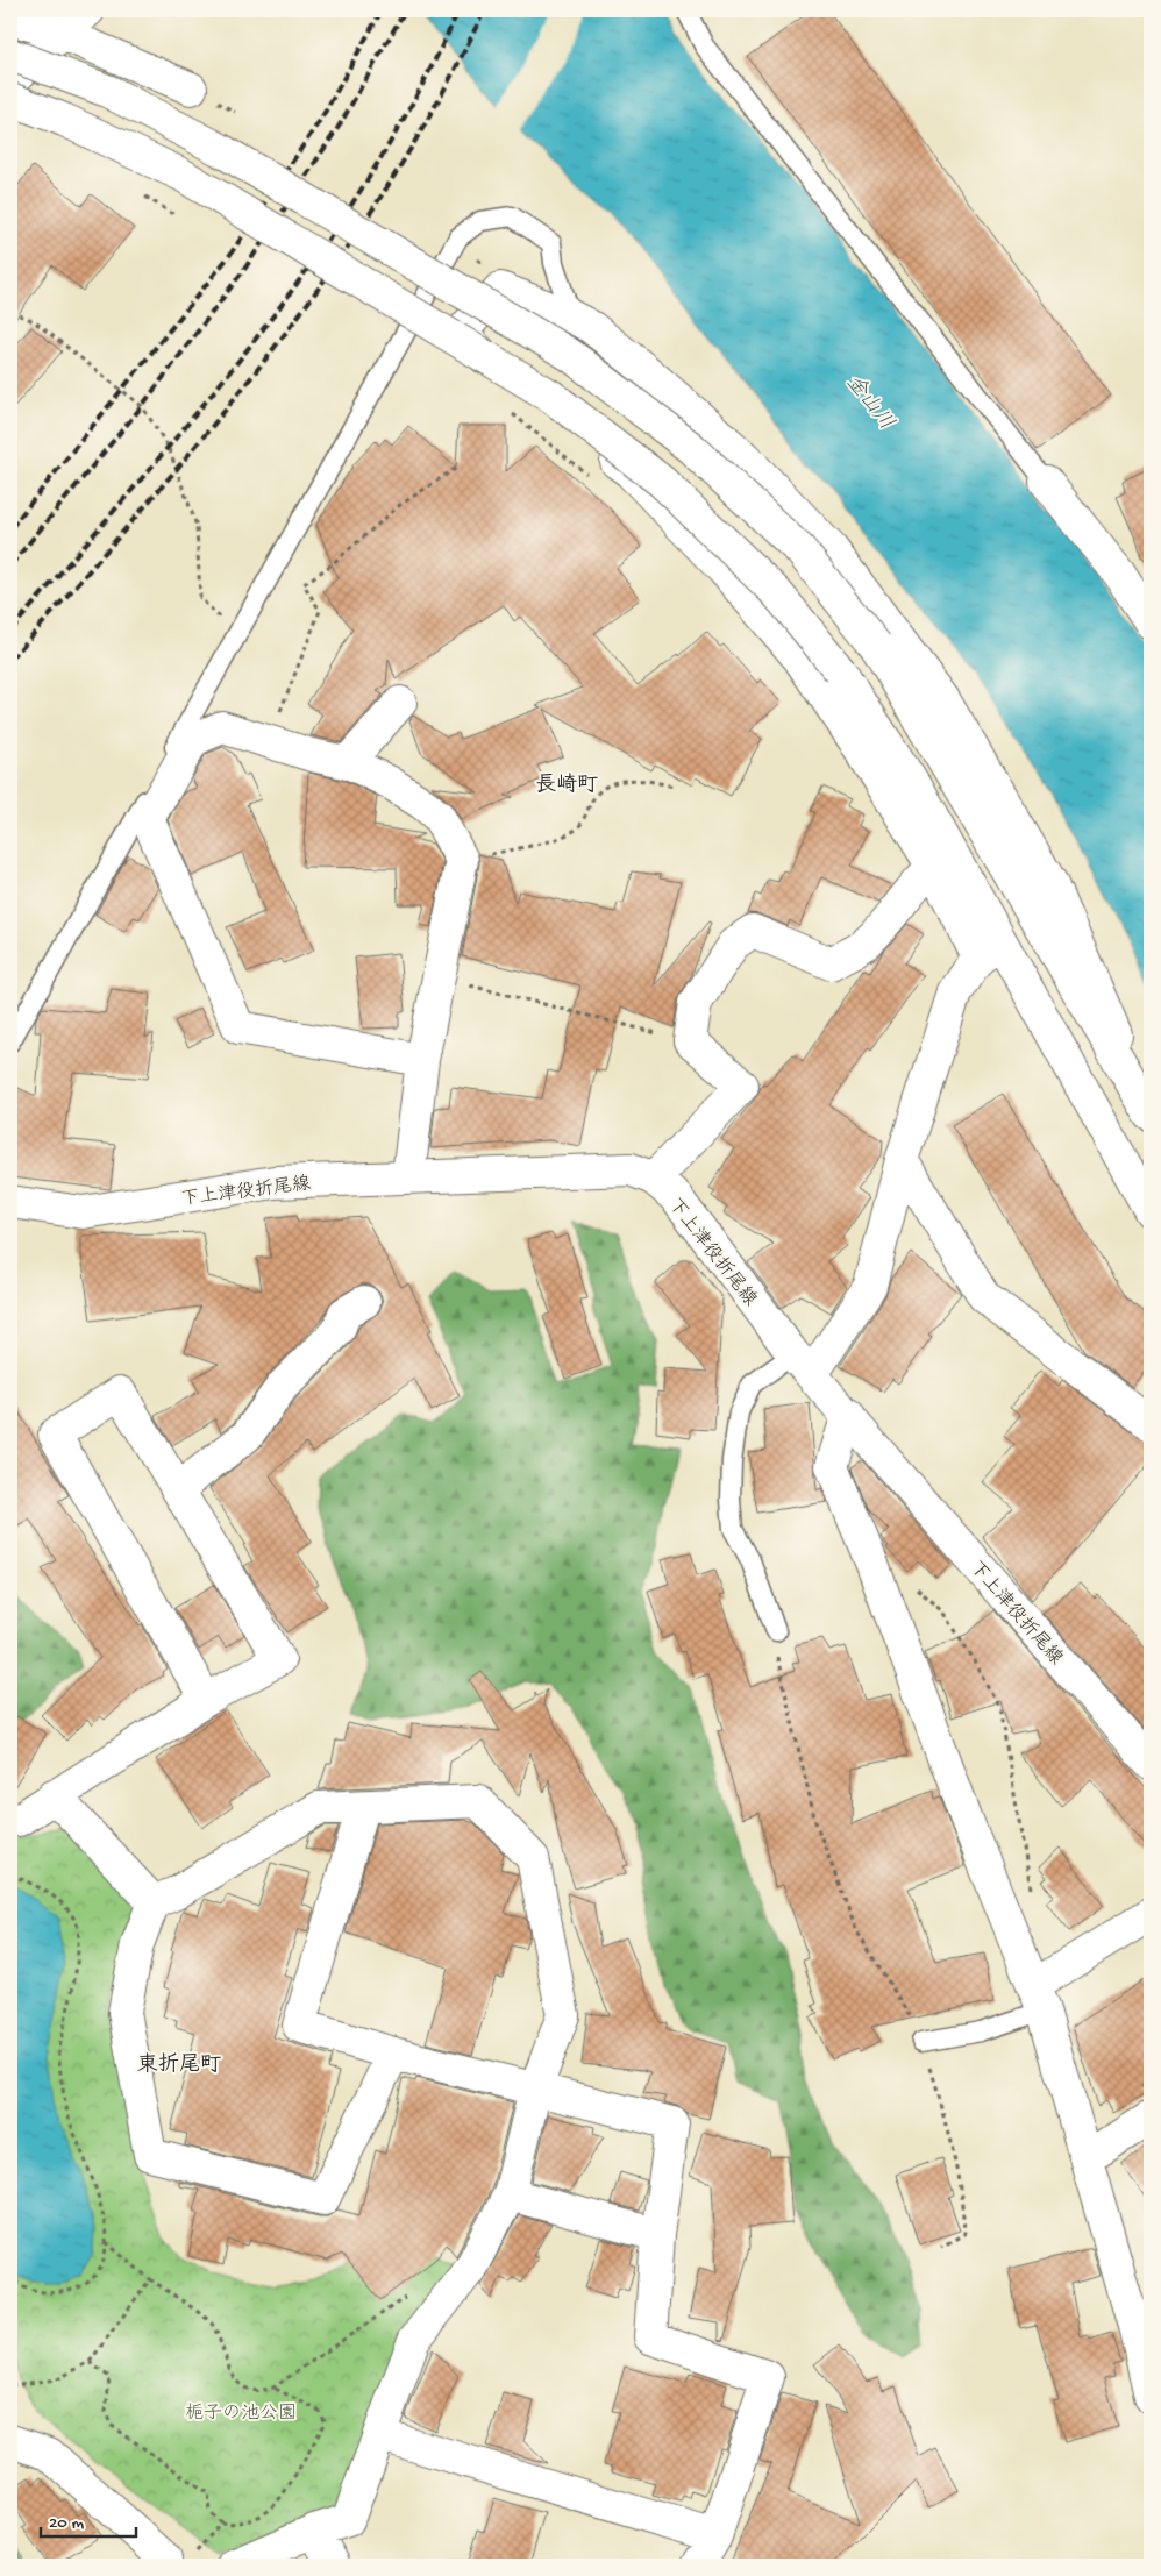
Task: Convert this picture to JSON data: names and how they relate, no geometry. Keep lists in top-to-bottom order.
{
  "streets": {
    "street": ["下上津役折尾線"]
  },
  "districts": ["長崎町", "東折尾町"],
  "water": ["金山川"],
  "parks": ["梔子の池公園"],
  "scale_bar": "20 m"
}
